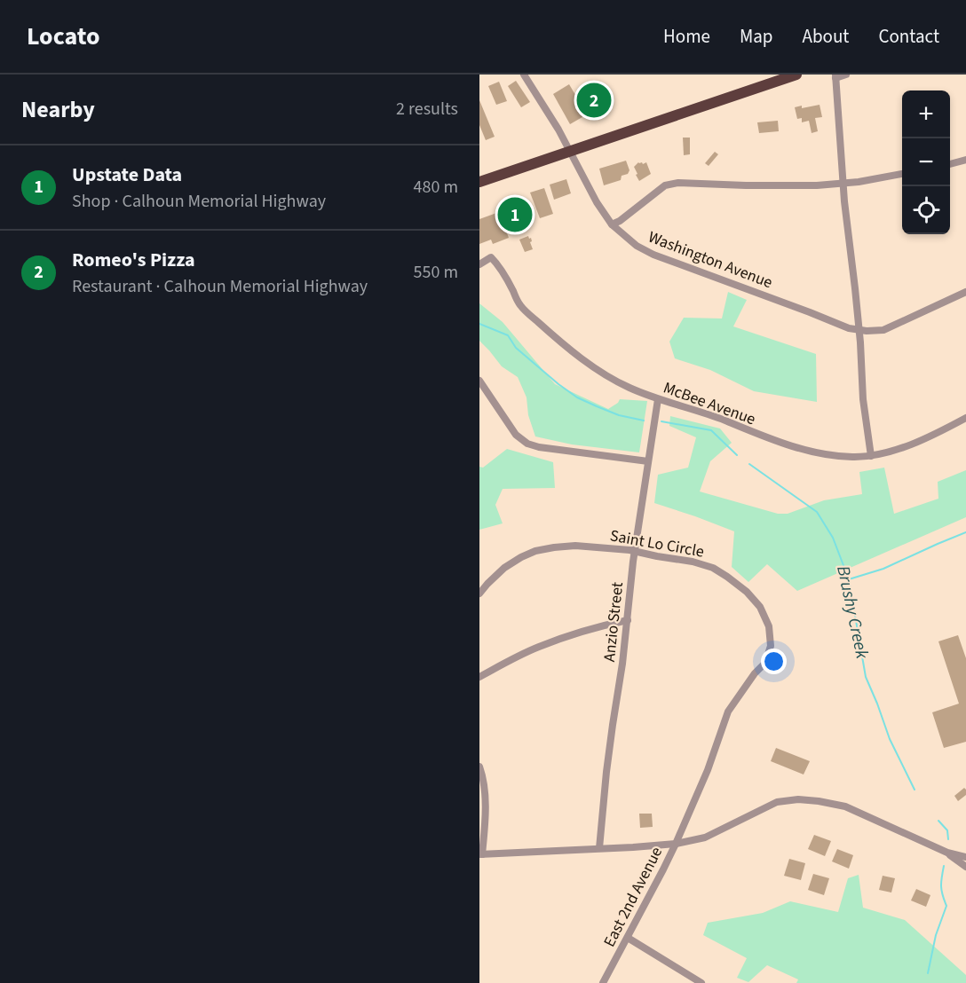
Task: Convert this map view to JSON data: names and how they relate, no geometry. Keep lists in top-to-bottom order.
{
  "streets": {
    "street": [
      "Washington Avenue",
      "McBee Avenue",
      "Saint Lo Circle",
      "Anzio Street",
      "East 2nd Avenue"
    ]
  },
  "crossings": [
    ["McBee Avenue", "Anzio Street"],
    ["Saint Lo Circle", "Anzio Street"],
    ["Saint Lo Circle", "East 2nd Avenue"]
  ],
  "water": ["Brushy Creek"],
  "page": {
    "header": "Locato",
    "nav": [
      "Home",
      "Map",
      "About",
      "Contact"
    ],
    "heading": ["Nearby", "2 results"],
    "pins": ["2", "1"],
    "map_buttons": ["+", "−"],
    "list": [
      {
        "mark": "1",
        "name": "Upstate Data",
        "note": "Shop · Calhoun Memorial Highway",
        "value": "480 m"
      },
      {
        "mark": "2",
        "name": "Romeo's Pizza",
        "note": "Restaurant · Calhoun Memorial Highway",
        "value": "550 m"
      }
    ]
  }
}
